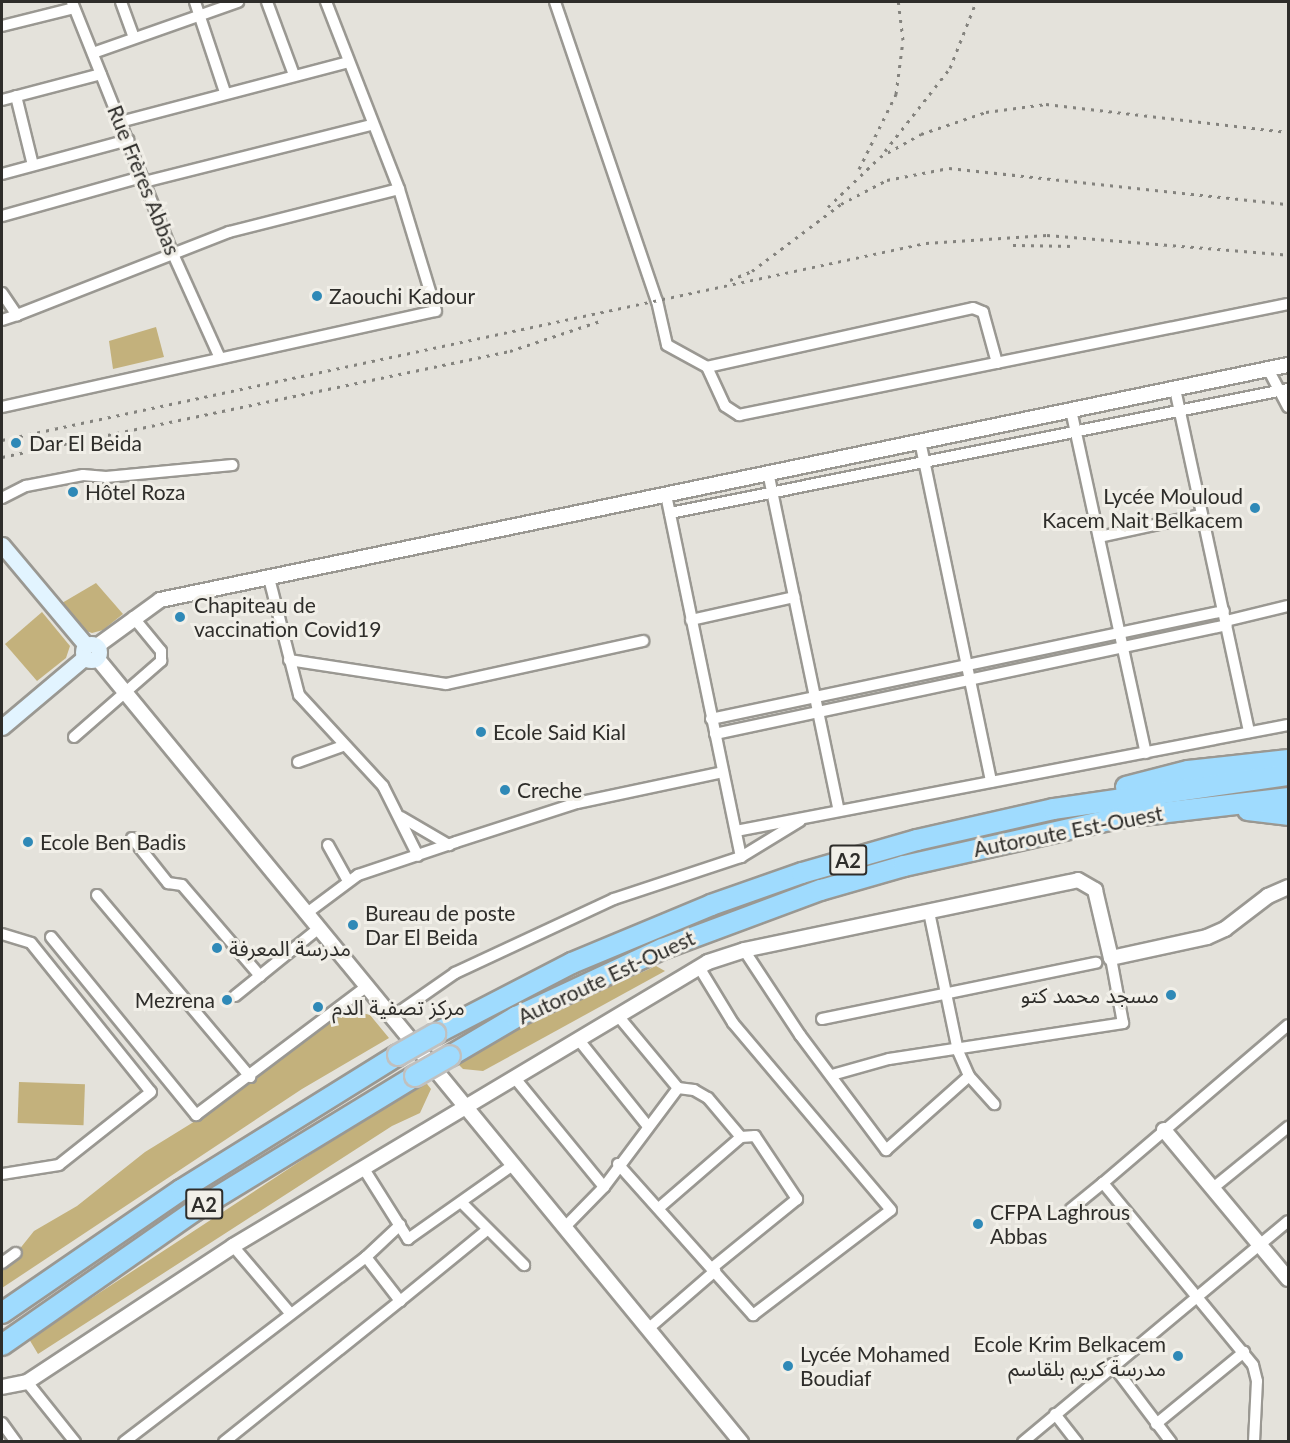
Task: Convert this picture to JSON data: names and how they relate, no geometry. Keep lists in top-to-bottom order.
{
  "streets": {
    "highway": ["Autoroute Est-Ouest", "A2"],
    "street": ["Rue Frères Abbas"]
  },
  "places": [
    "Zaouchi Kadour",
    "Dar El Beida",
    "Hôtel Roza",
    "Lycée Mouloud Kacem Nait Belkacem",
    "Chapiteau de vaccination Covid19",
    "Ecole Said Kial",
    "Creche",
    "Ecole Ben Badis",
    "Bureau de poste Dar El Beida",
    "مدرسة المعرفة",
    "مسجد محمد كتو",
    "Mezrena",
    "مركز تصفية الدم",
    "CFPA Laghrous Abbas",
    "Ecole Krim Belkacem مدرسة كريم بلقاسم",
    "Lycée Mohamed Boudiaf"
  ]
}
